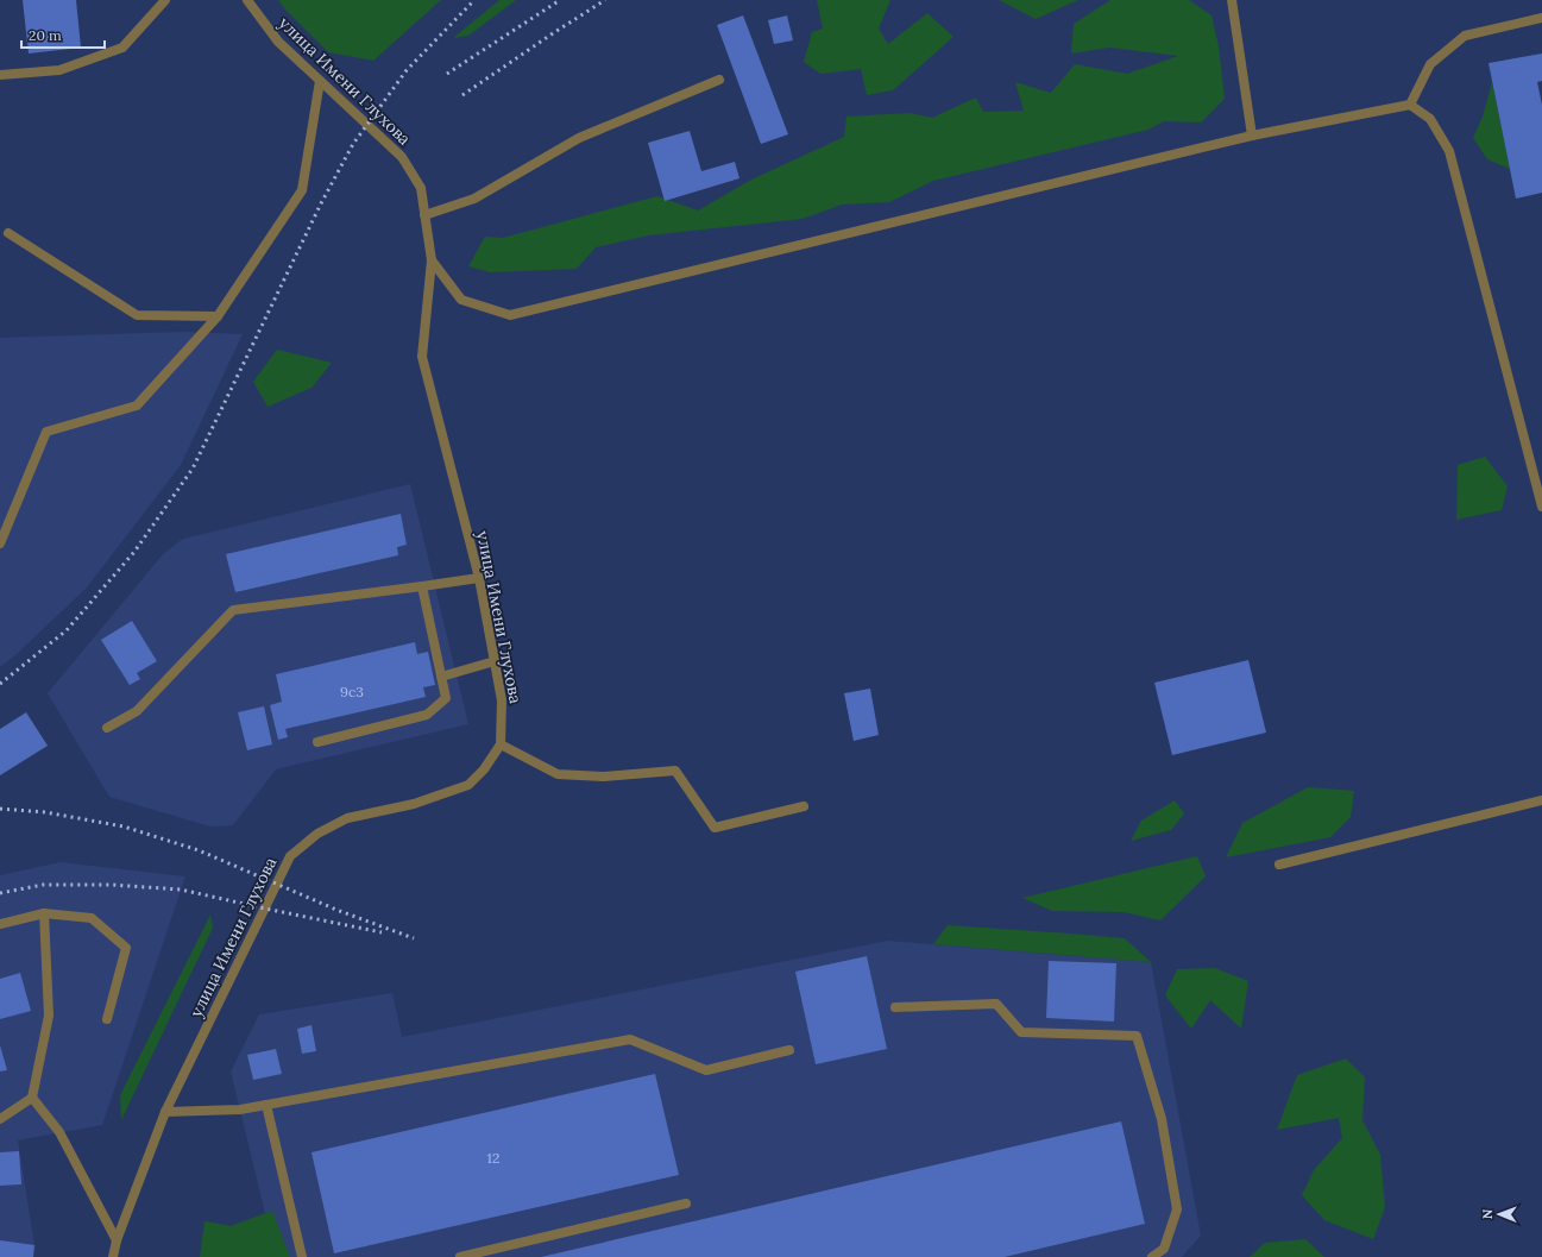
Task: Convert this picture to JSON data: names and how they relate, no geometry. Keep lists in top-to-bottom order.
{
  "streets": {
    "street": ["улица Имени Глухова"]
  },
  "house_numbers": ["9с3", "12"],
  "scale_bar": "20 m",
  "north": "left"
}
